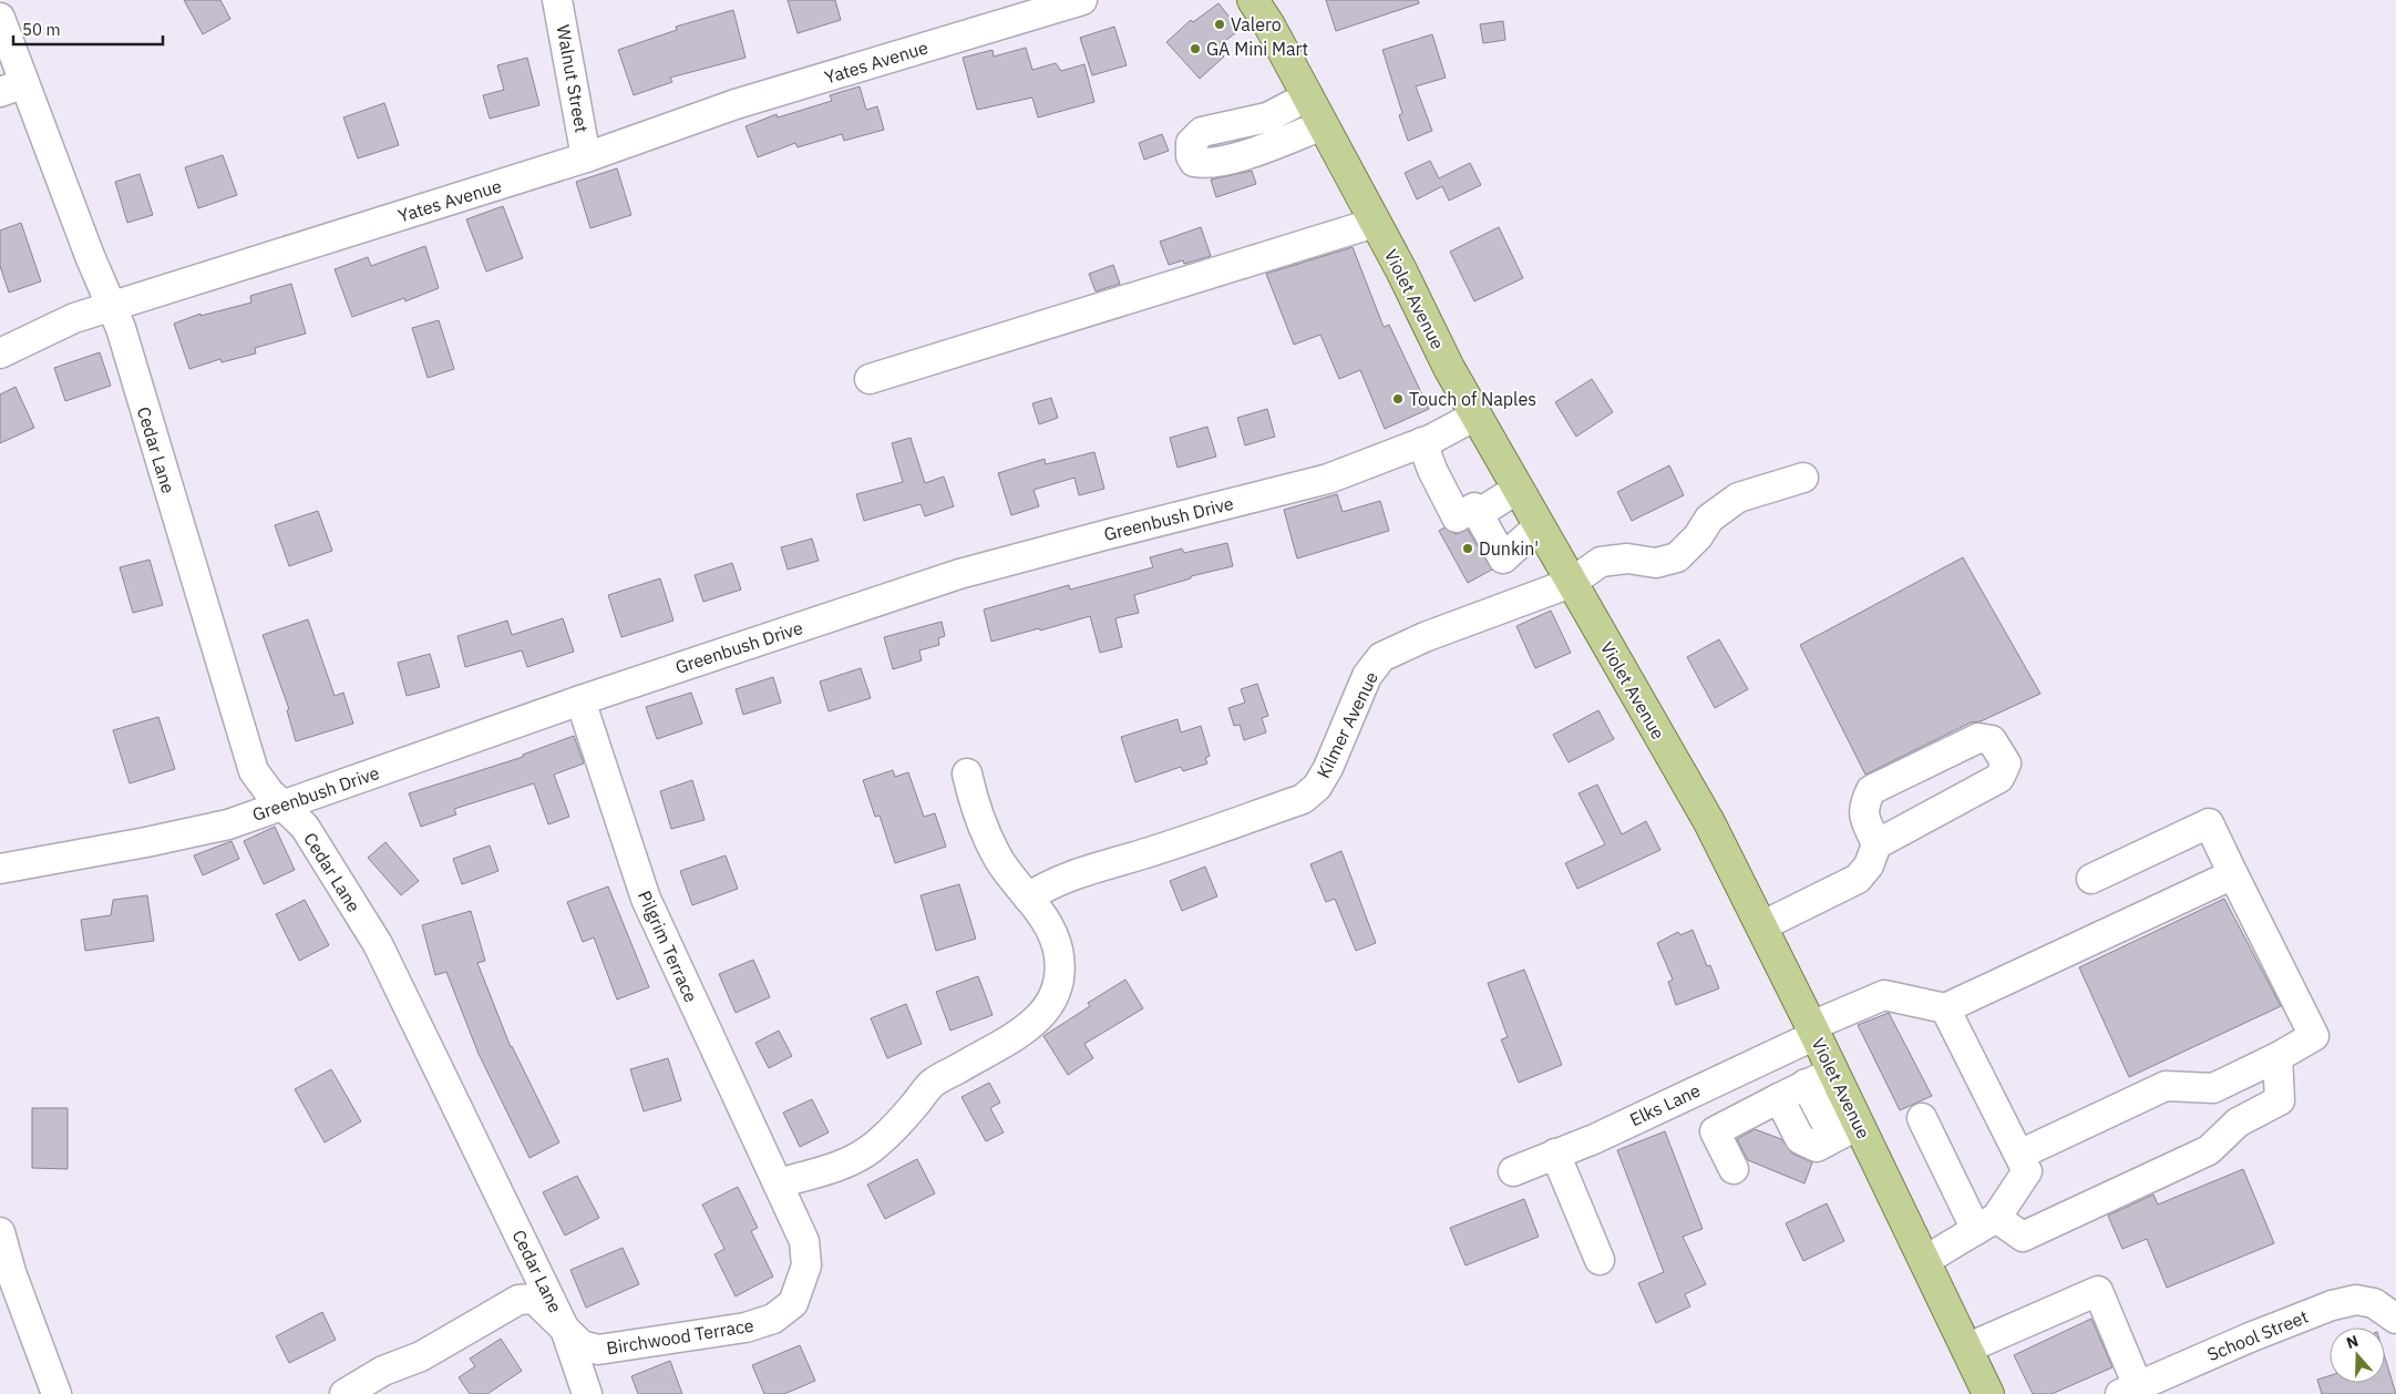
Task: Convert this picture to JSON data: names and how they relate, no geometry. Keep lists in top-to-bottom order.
{
  "streets": {
    "main road": ["Violet Avenue"],
    "street": [
      "Yates Avenue",
      "Walnut Street",
      "Cedar Lane",
      "Greenbush Drive",
      "Kilmer Avenue",
      "Pilgrim Terrace",
      "Elks Lane",
      "School Street",
      "Birchwood Terrace"
    ]
  },
  "crossings": [
    ["Yates Avenue", "Walnut Street"],
    ["Yates Avenue", "Cedar Lane"],
    ["Violet Avenue", "Greenbush Drive"],
    ["Violet Avenue", "Kilmer Avenue"],
    ["Violet Avenue", "Elks Lane"],
    ["Cedar Lane", "Greenbush Drive"],
    ["Cedar Lane", "Birchwood Terrace"],
    ["Greenbush Drive", "Pilgrim Terrace"],
    ["Pilgrim Terrace", "Birchwood Terrace"]
  ],
  "places": [
    "Valero",
    "GA Mini Mart",
    "Touch of Naples",
    "Dunkin'"
  ],
  "scale_bar": "50 m",
  "north": "top"
}
